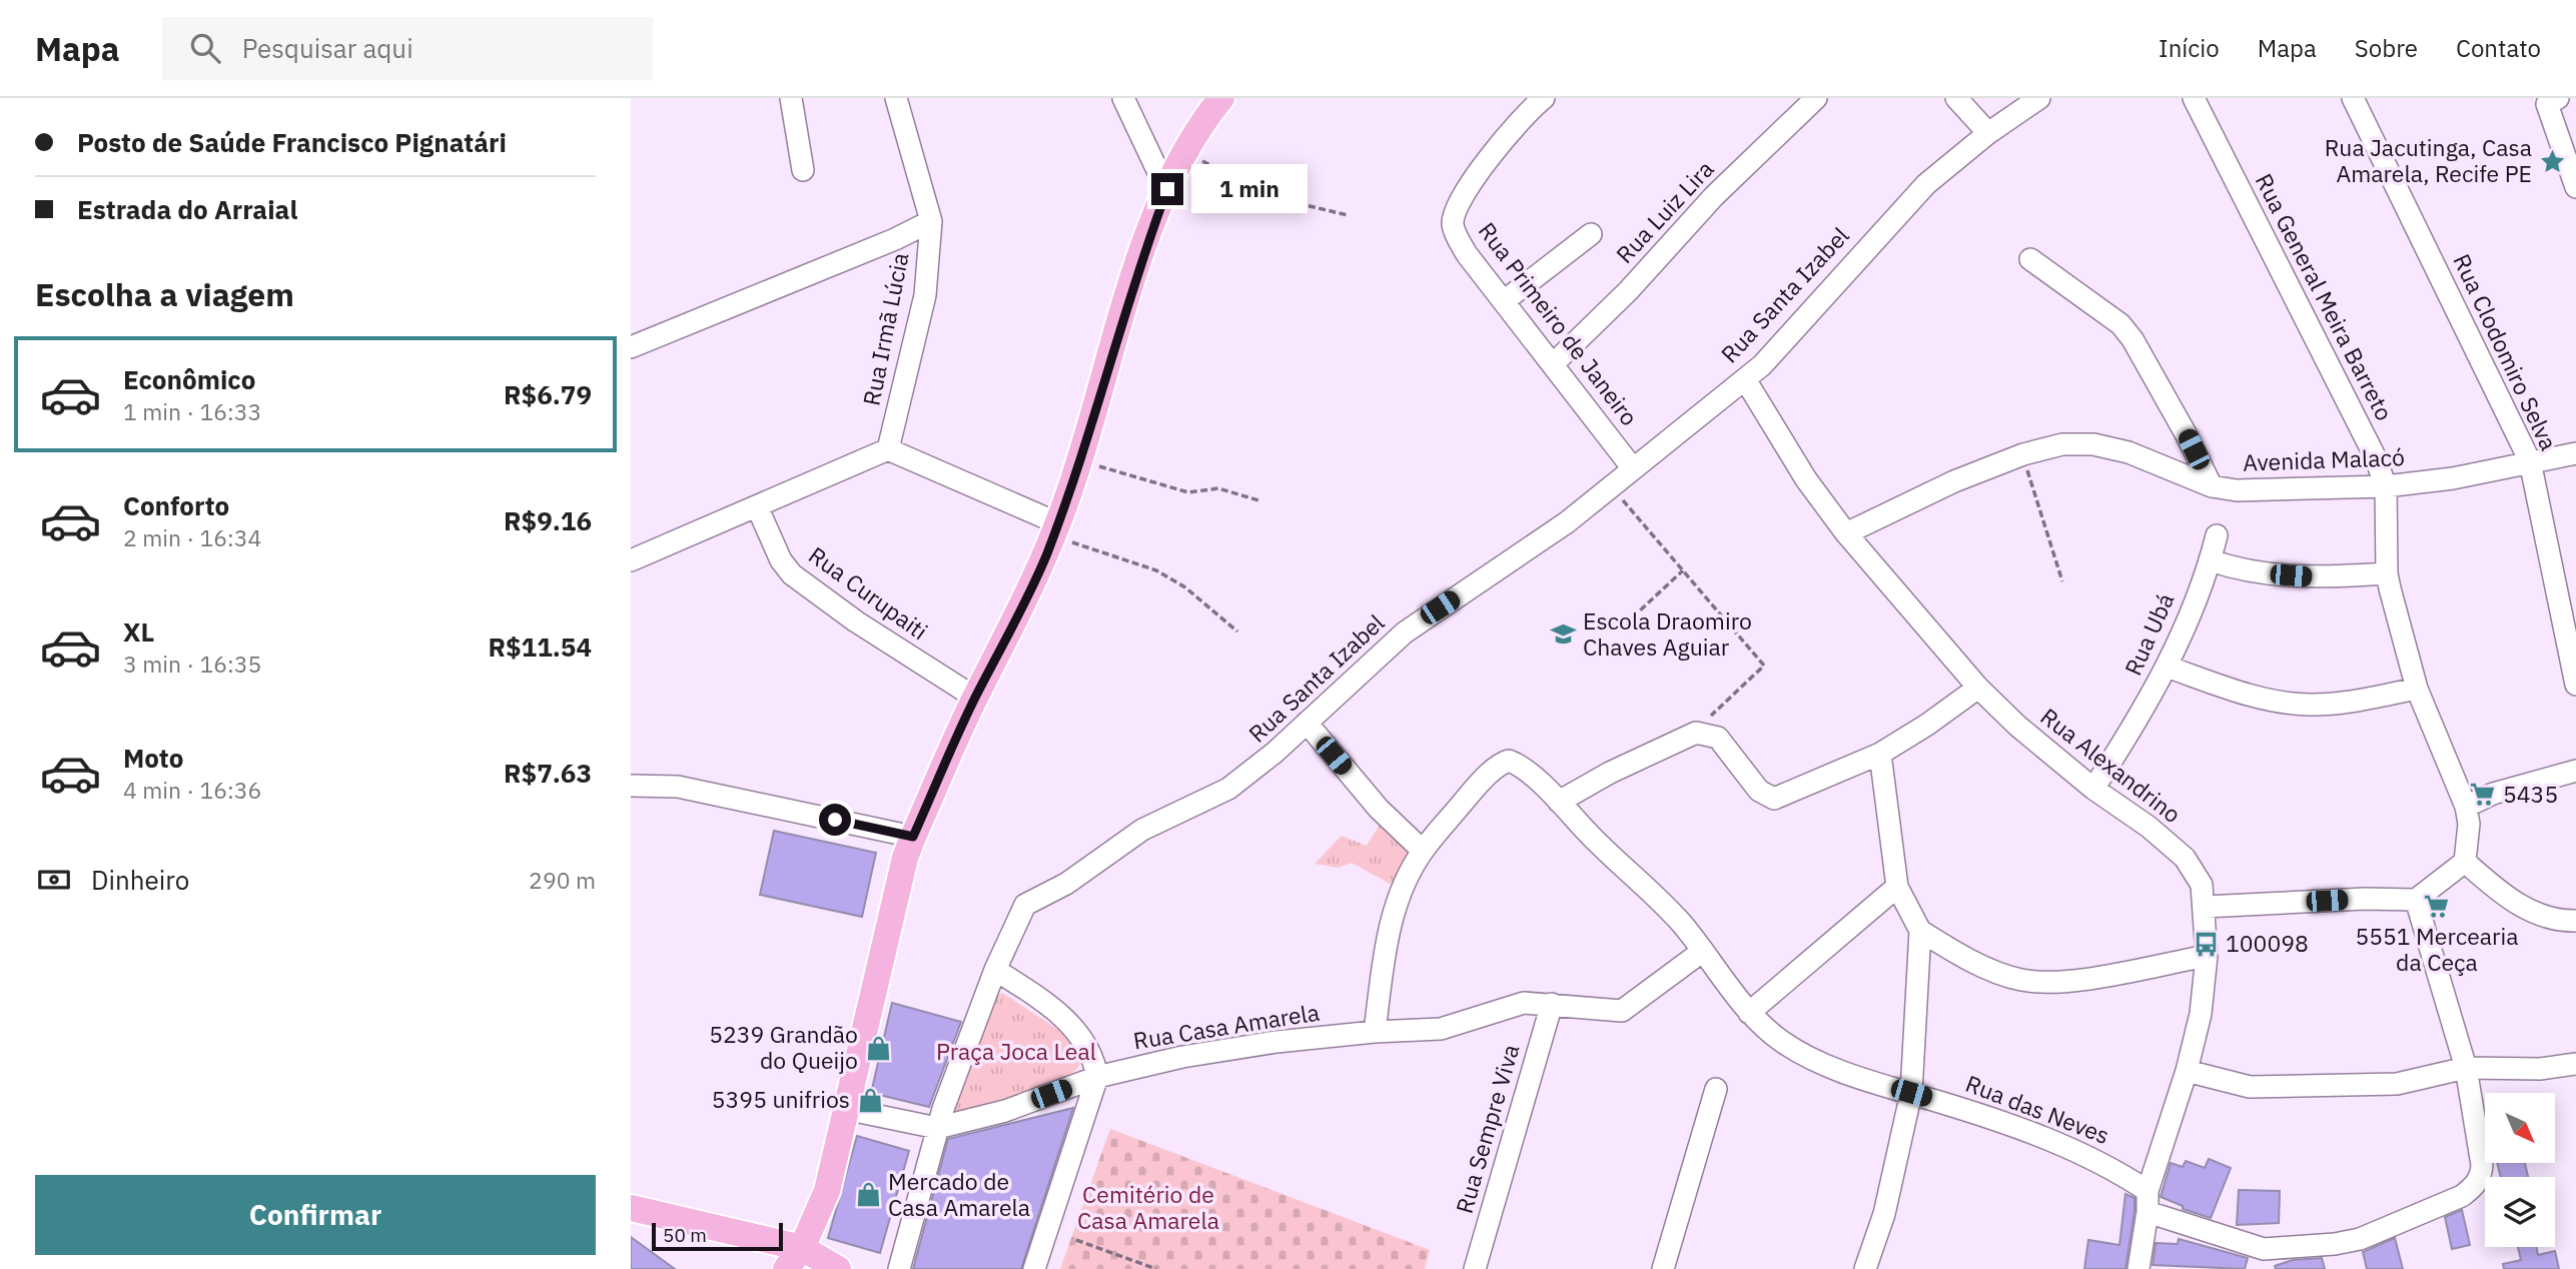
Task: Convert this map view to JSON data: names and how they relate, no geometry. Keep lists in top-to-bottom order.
{
  "streets": {
    "street": [
      "Rua Luiz Lira",
      "Rua Santa Izabel",
      "Rua General Meira Barreto",
      "Rua Primeiro de Janeiro",
      "Rua Irmã Lúcia",
      "Rua Clodomiro Selva",
      "Avenida Malacó",
      "Rua Curupaiti",
      "Rua Ubá",
      "Rua Alexandrino",
      "Rua Casa Amarela",
      "Rua das Neves",
      "Rua Sempre Viva"
    ]
  },
  "crossings": [
    ["Rua Luiz Lira", "Rua Primeiro de Janeiro"],
    ["Rua Santa Izabel", "Rua Primeiro de Janeiro"],
    ["Rua Santa Izabel", "Rua Alexandrino"],
    ["Rua Santa Izabel", "Rua Casa Amarela"],
    ["Rua General Meira Barreto", "Avenida Malacó"],
    ["Rua Clodomiro Selva", "Avenida Malacó"],
    ["Avenida Malacó", "Rua Alexandrino"],
    ["Rua Ubá", "Rua Alexandrino"],
    ["Rua Alexandrino", "Rua das Neves"],
    ["Rua Casa Amarela", "Rua Sempre Viva"]
  ],
  "parks": ["Praça Joca Leal", "Cemitério de Casa Amarela"],
  "places": {
    "place": ["Rua Jacutinga, Casa Amarela, Recife PE"],
    "school or university": ["Escola Draomiro Chaves Aguiar"],
    "supermarket": ["5435", "5551 Mercearia da Ceça"],
    "bus stop": ["100098"],
    "shop": ["5239 Grandão do Queijo", "5395 unifrios", "Mercado de Casa Amarela"]
  },
  "scale_bar": "50 m",
  "north": "bottom right",
  "page": {
    "header": "Mapa",
    "search": "Pesquisar aqui",
    "nav": [
      "Início",
      "Mapa",
      "Sobre",
      "Contato"
    ],
    "banner": ["Posto de Saúde Francisco Pignatári", "Estrada do Arraial"],
    "bubble": "1 min",
    "heading": "Escolha a viagem",
    "list": [
      {
        "name": "Econômico",
        "note": "1 min · 16:33",
        "value": "R$6.79"
      },
      {
        "name": "Conforto",
        "note": "2 min · 16:34",
        "value": "R$9.16"
      },
      {
        "name": "XL",
        "note": "3 min · 16:35",
        "value": "R$11.54"
      },
      {
        "name": "Moto",
        "note": "4 min · 16:36",
        "value": "R$7.63"
      }
    ],
    "pay": ["Dinheiro", "290 m"],
    "buttons": "Confirmar",
    "scale": "50 m"
  }
}
